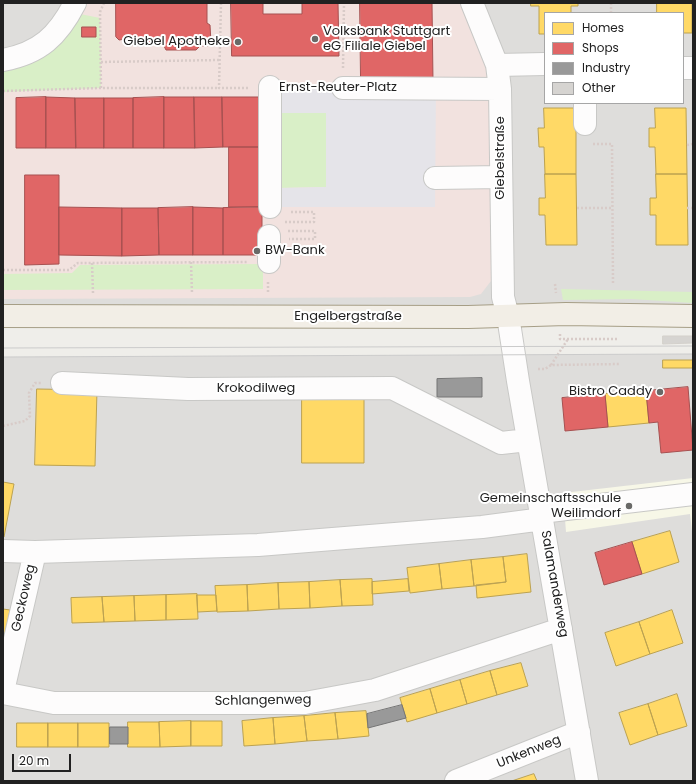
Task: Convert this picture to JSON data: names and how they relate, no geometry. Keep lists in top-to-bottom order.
{
  "streets": {
    "main road": ["Engelbergstraße"],
    "street": [
      "Ernst-Reuter-Platz",
      "Giebelstraße",
      "Krokodilweg",
      "Salamanderweg",
      "Geckoweg",
      "Schlangenweg",
      "Unkenweg"
    ]
  },
  "crossings": [
    ["Ernst-Reuter-Platz", "Giebelstraße"],
    ["Giebelstraße", "Engelbergstraße"],
    ["Giebelstraße", "Salamanderweg"],
    ["Engelbergstraße", "Salamanderweg"],
    ["Krokodilweg", "Salamanderweg"],
    ["Salamanderweg", "Schlangenweg"],
    ["Salamanderweg", "Unkenweg"],
    ["Geckoweg", "Schlangenweg"]
  ],
  "places": [
    "Volksbank Stuttgart eG Filiale Giebel",
    "Giebel Apotheke",
    "BW-Bank",
    "Bistro Caddy",
    "Gemeinschaftsschule Weilimdorf"
  ],
  "legend": [
    "Homes",
    "Shops",
    "Industry",
    "Other"
  ],
  "scale_bar": "20 m"
}
